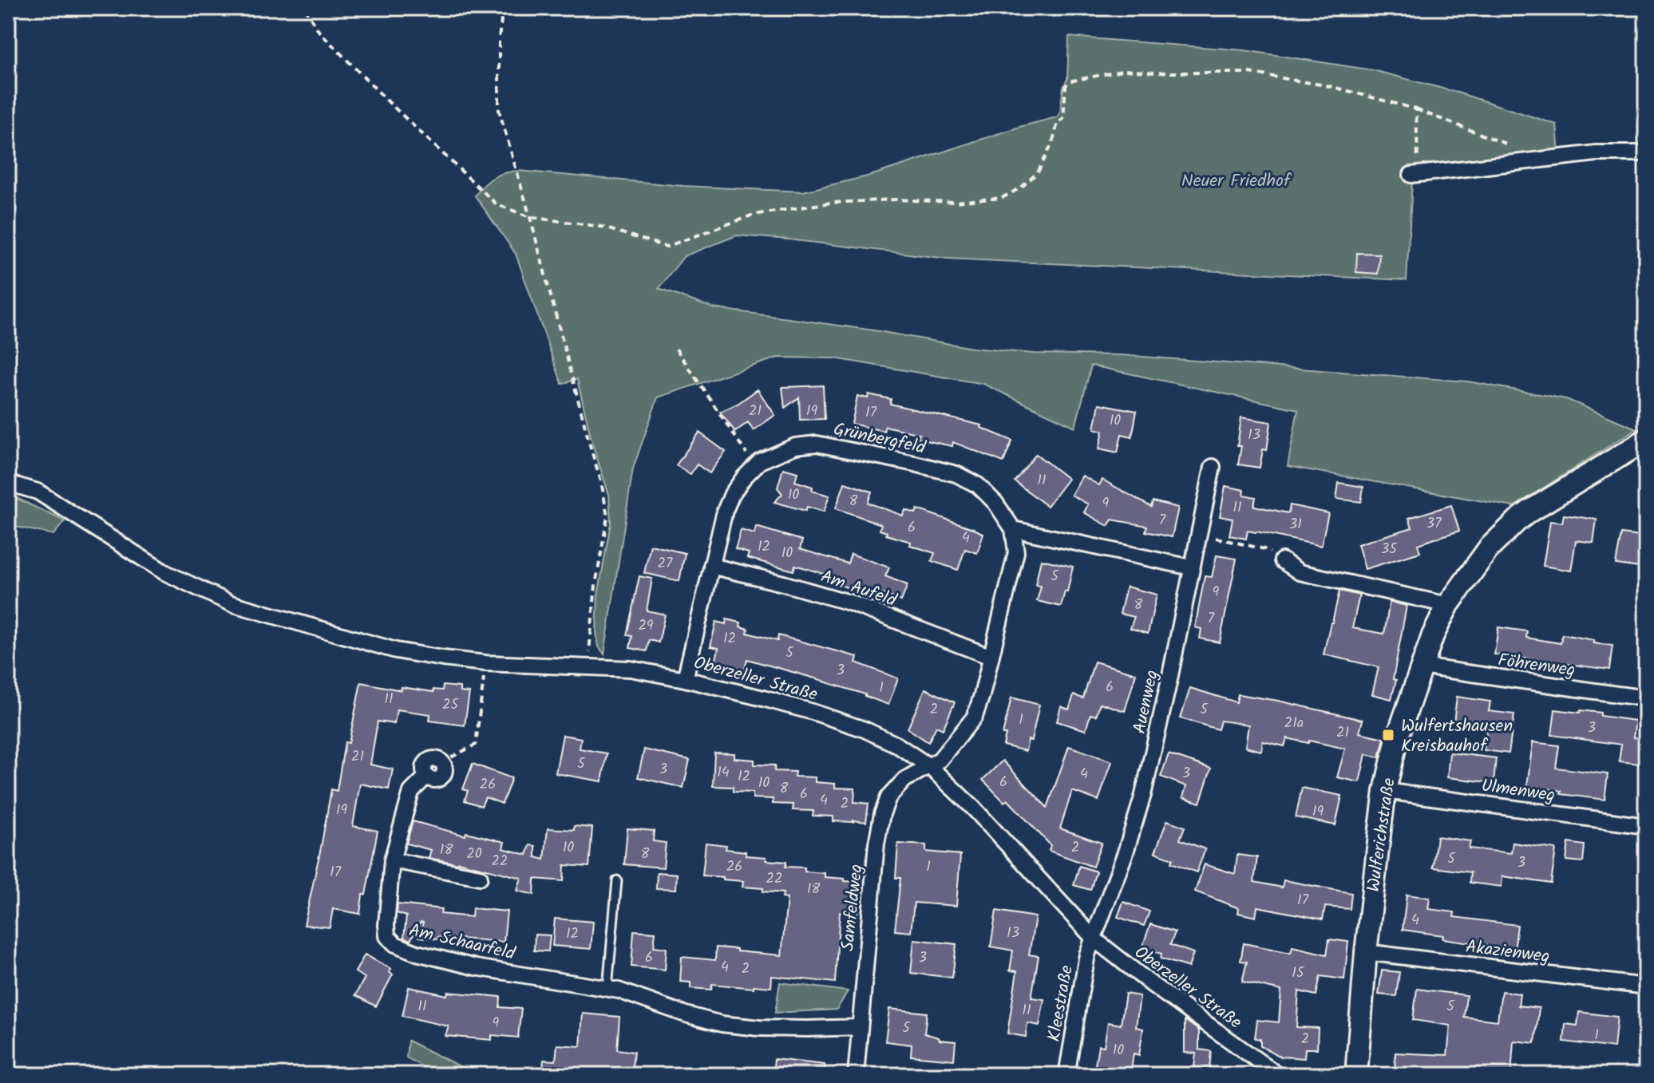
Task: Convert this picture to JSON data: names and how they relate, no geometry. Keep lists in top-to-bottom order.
{
  "streets": {
    "main road": ["Wulferichstraße"],
    "street": [
      "Grünbergfeld",
      "Am Aufeld",
      "Föhrenweg",
      "Oberzeller Straße",
      "Auenweg",
      "Ulmenweg",
      "Samfeldweg",
      "Am Schaarfeld",
      "Akazienweg",
      "Kleestraße"
    ]
  },
  "crossings": [
    ["Grünbergfeld", "Am Aufeld"],
    ["Grünbergfeld", "Oberzeller Straße"],
    ["Föhrenweg", "Wulferichstraße"],
    ["Oberzeller Straße", "Auenweg"],
    ["Oberzeller Straße", "Samfeldweg"],
    ["Oberzeller Straße", "Kleestraße"],
    ["Auenweg", "Kleestraße"],
    ["Ulmenweg", "Wulferichstraße"],
    ["Wulferichstraße", "Akazienweg"],
    ["Samfeldweg", "Am Schaarfeld"]
  ],
  "parks": ["Neuer Friedhof"],
  "places": {
    "transit": ["Wulfertshausen Kreisbauhof"]
  },
  "house_numbers": [
    "21",
    "19",
    "17",
    "10",
    "13",
    "11",
    "10",
    "8",
    "9",
    "11",
    "7",
    "37",
    "31",
    "6",
    "4",
    "12",
    "35",
    "10",
    "27",
    "5",
    "9",
    "8",
    "7",
    "29",
    "12",
    "5",
    "3",
    "6",
    "1",
    "11",
    "25",
    "2",
    "5",
    "1",
    "21a",
    "3",
    "21",
    "21",
    "5",
    "3",
    "14",
    "3",
    "4",
    "12",
    "6",
    "10",
    "26",
    "8",
    "6",
    "4",
    "2",
    "19",
    "19",
    "10",
    "2",
    "18",
    "20",
    "8",
    "5",
    "22",
    "3",
    "26",
    "1",
    "17",
    "22",
    "18",
    "17",
    "4",
    "13",
    "12",
    "6",
    "3",
    "4",
    "2",
    "15",
    "11",
    "5",
    "11",
    "9",
    "5",
    "1",
    "2",
    "10"
  ]
}
